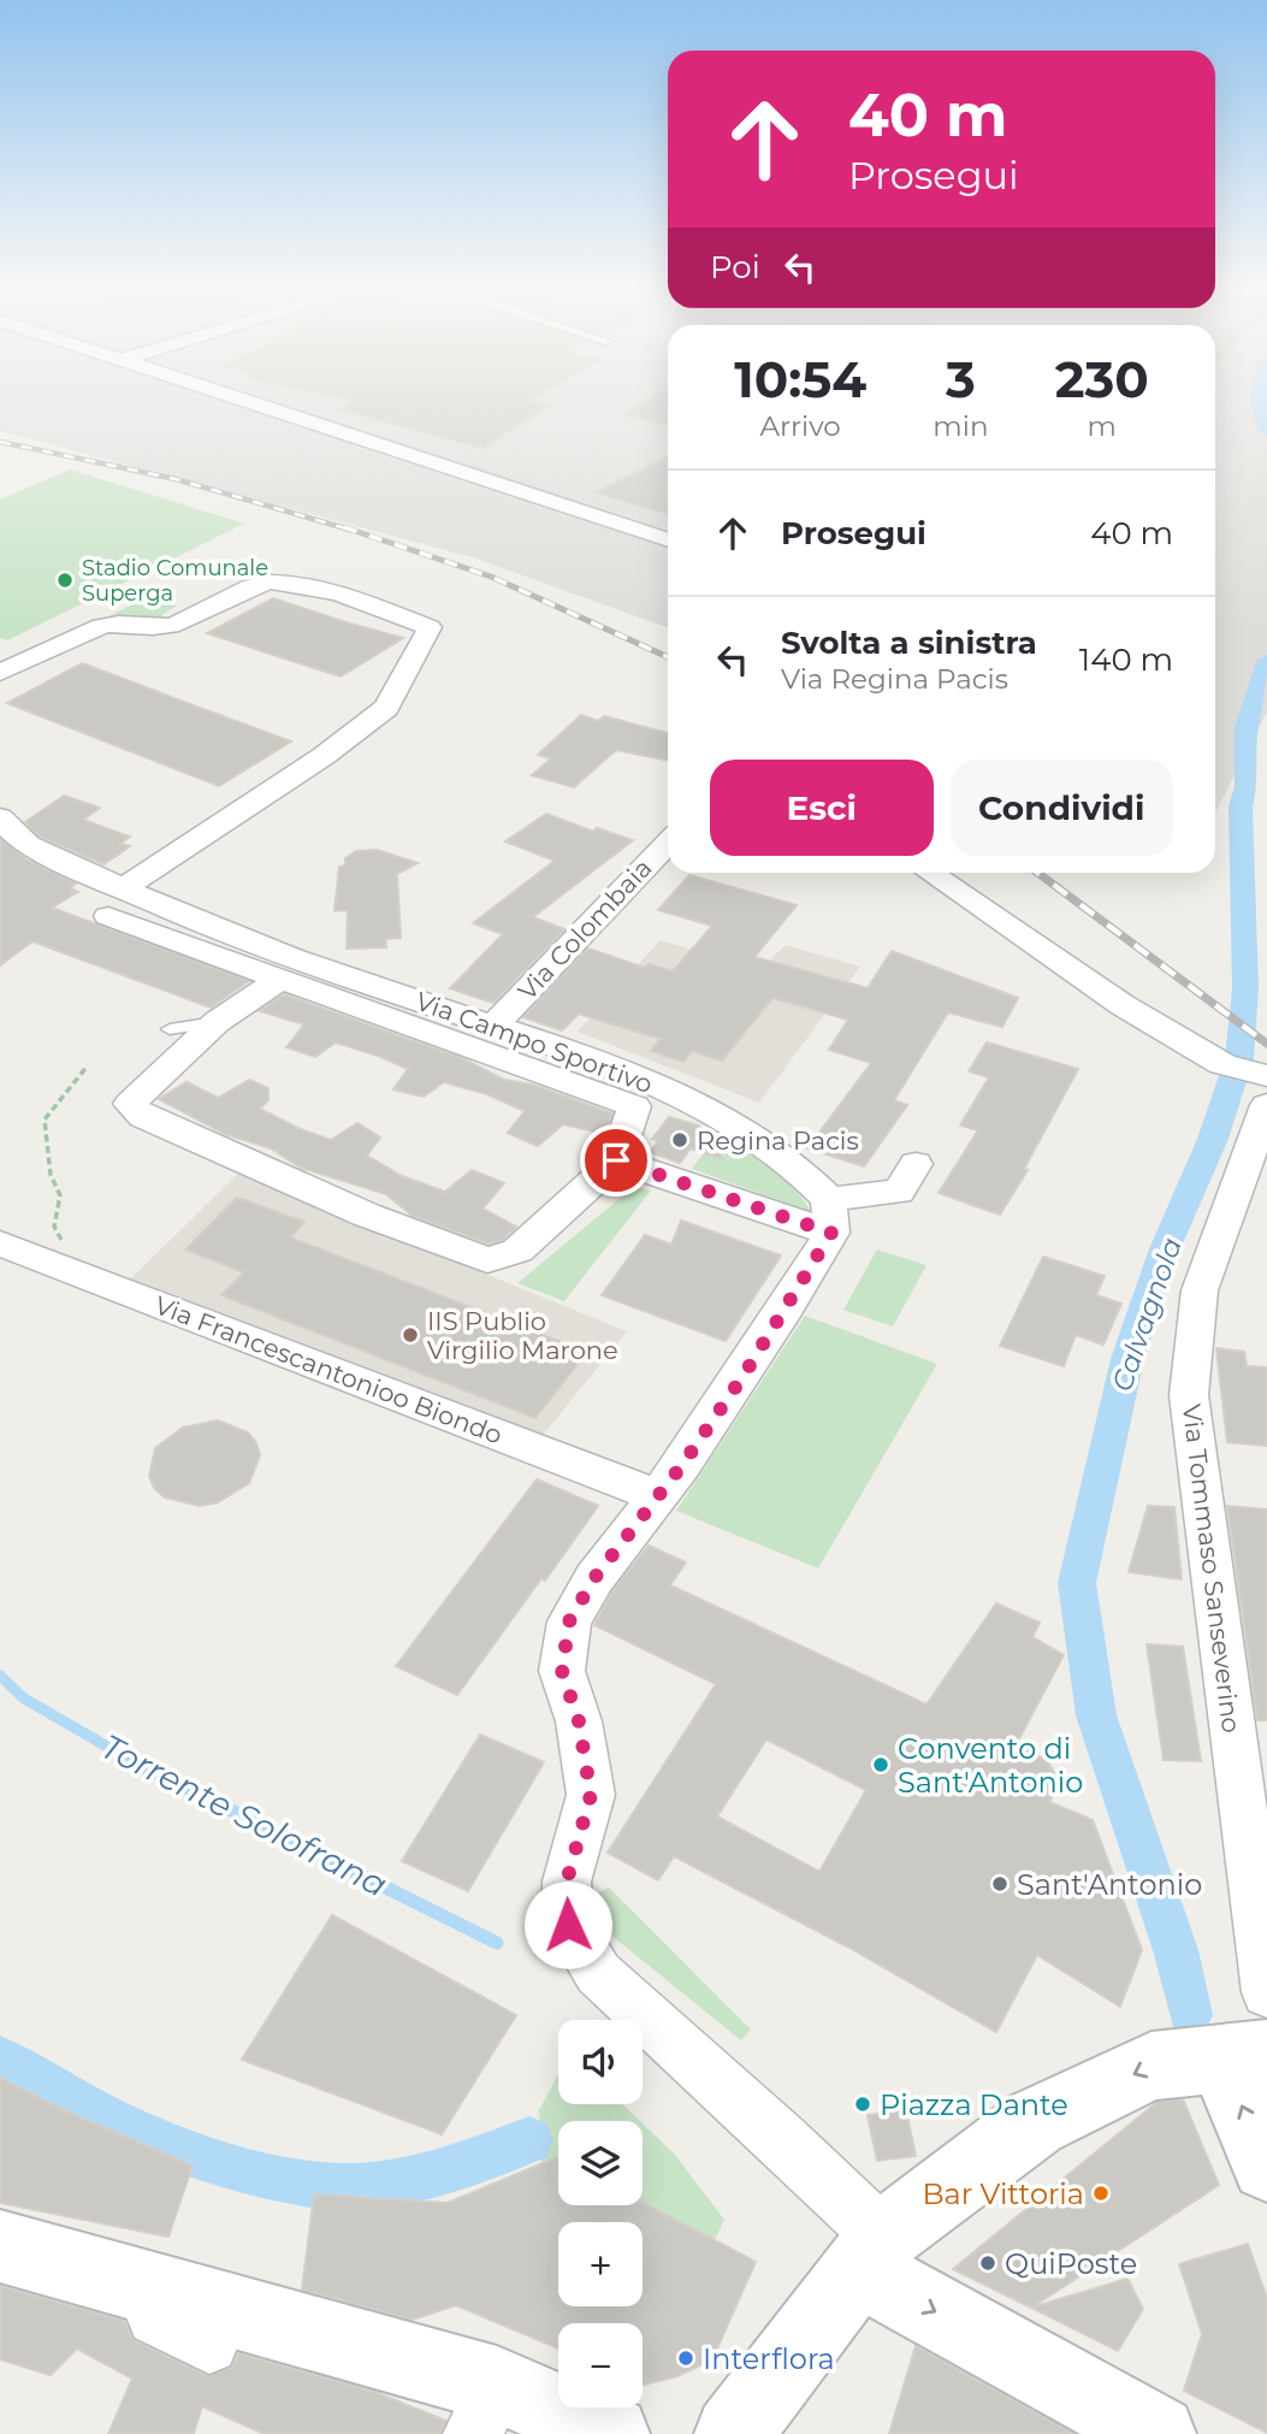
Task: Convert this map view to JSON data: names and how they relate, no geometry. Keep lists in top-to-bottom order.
{
  "streets": {
    "street": [
      "Via Colombaia",
      "Via Campo Sportivo",
      "Via Francescantonioo Biondo",
      "Via Tommaso Sanseverino"
    ]
  },
  "crossings": [
    ["Via Colombaia", "Via Campo Sportivo"]
  ],
  "water": ["Calvagnola", "Torrente Solofrana"],
  "places": [
    "Stadio Comunale Superga",
    "Regina Pacis",
    "IIS Publio Virgilio Marone",
    "Convento di Sant'Antonio",
    "Sant'Antonio",
    "Piazza Dante",
    "Bar Vittoria",
    "QuiPoste",
    "Interflora"
  ],
  "page": {
    "turn": ["40 m", "Prosegui"],
    "then": "Poi",
    "eta": [
      "10:54",
      "Arrivo",
      "3",
      "min",
      "230",
      "m"
    ],
    "list": [
      {
        "name": "Prosegui",
        "value": "40 m"
      },
      {
        "name": "Svolta a sinistra",
        "note": "Via Regina Pacis",
        "value": "140 m"
      }
    ],
    "buttons": ["Esci", "Condividi"],
    "map_buttons": ["+", "−"]
  }
}
